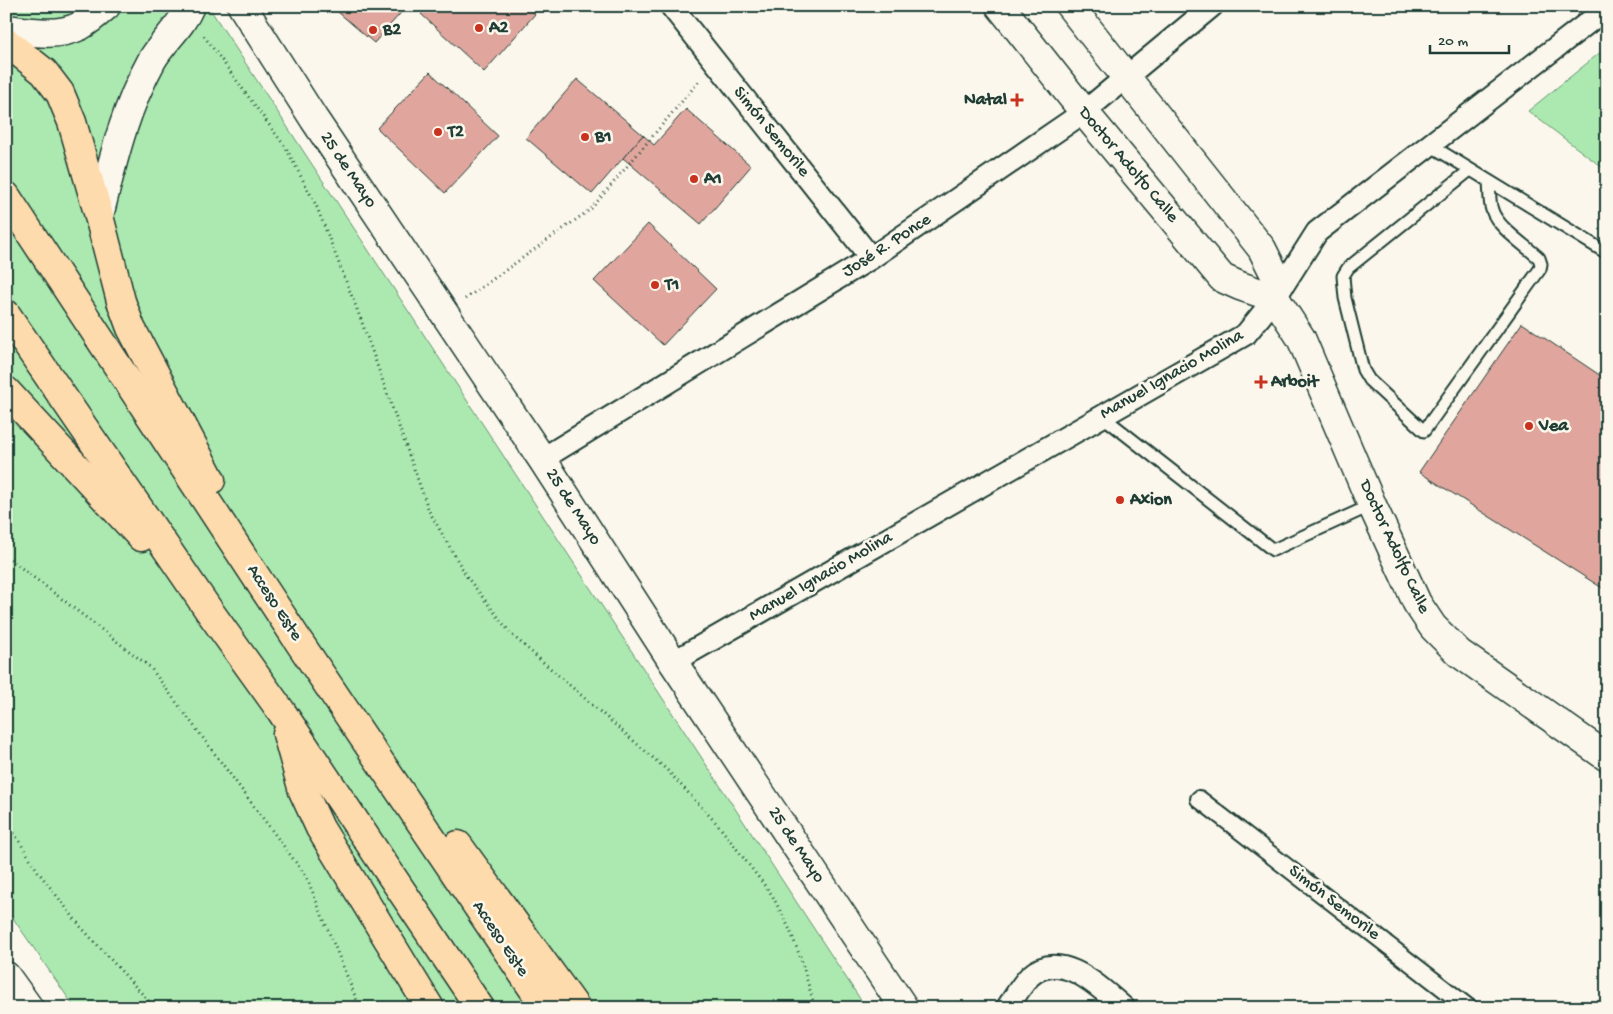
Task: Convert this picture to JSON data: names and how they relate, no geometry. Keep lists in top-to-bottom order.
{
  "streets": {
    "highway": ["Acceso Este"],
    "street": [
      "Simón Semorile",
      "Doctor Adolfo Calle",
      "25 de Mayo",
      "José R. Ponce",
      "Manuel Ignacio Molina"
    ]
  },
  "crossings": [
    ["Simón Semorile", "José R. Ponce"],
    ["Doctor Adolfo Calle", "José R. Ponce"],
    ["Doctor Adolfo Calle", "Manuel Ignacio Molina"],
    ["25 de Mayo", "José R. Ponce"],
    ["25 de Mayo", "Manuel Ignacio Molina"]
  ],
  "places": {
    "other": [
      "A2",
      "B2",
      "T2",
      "B1",
      "A1",
      "T1",
      "Vea",
      "Axion"
    ],
    "health": ["Natal", "Arboit"]
  },
  "scale_bar": "20 m"
}
